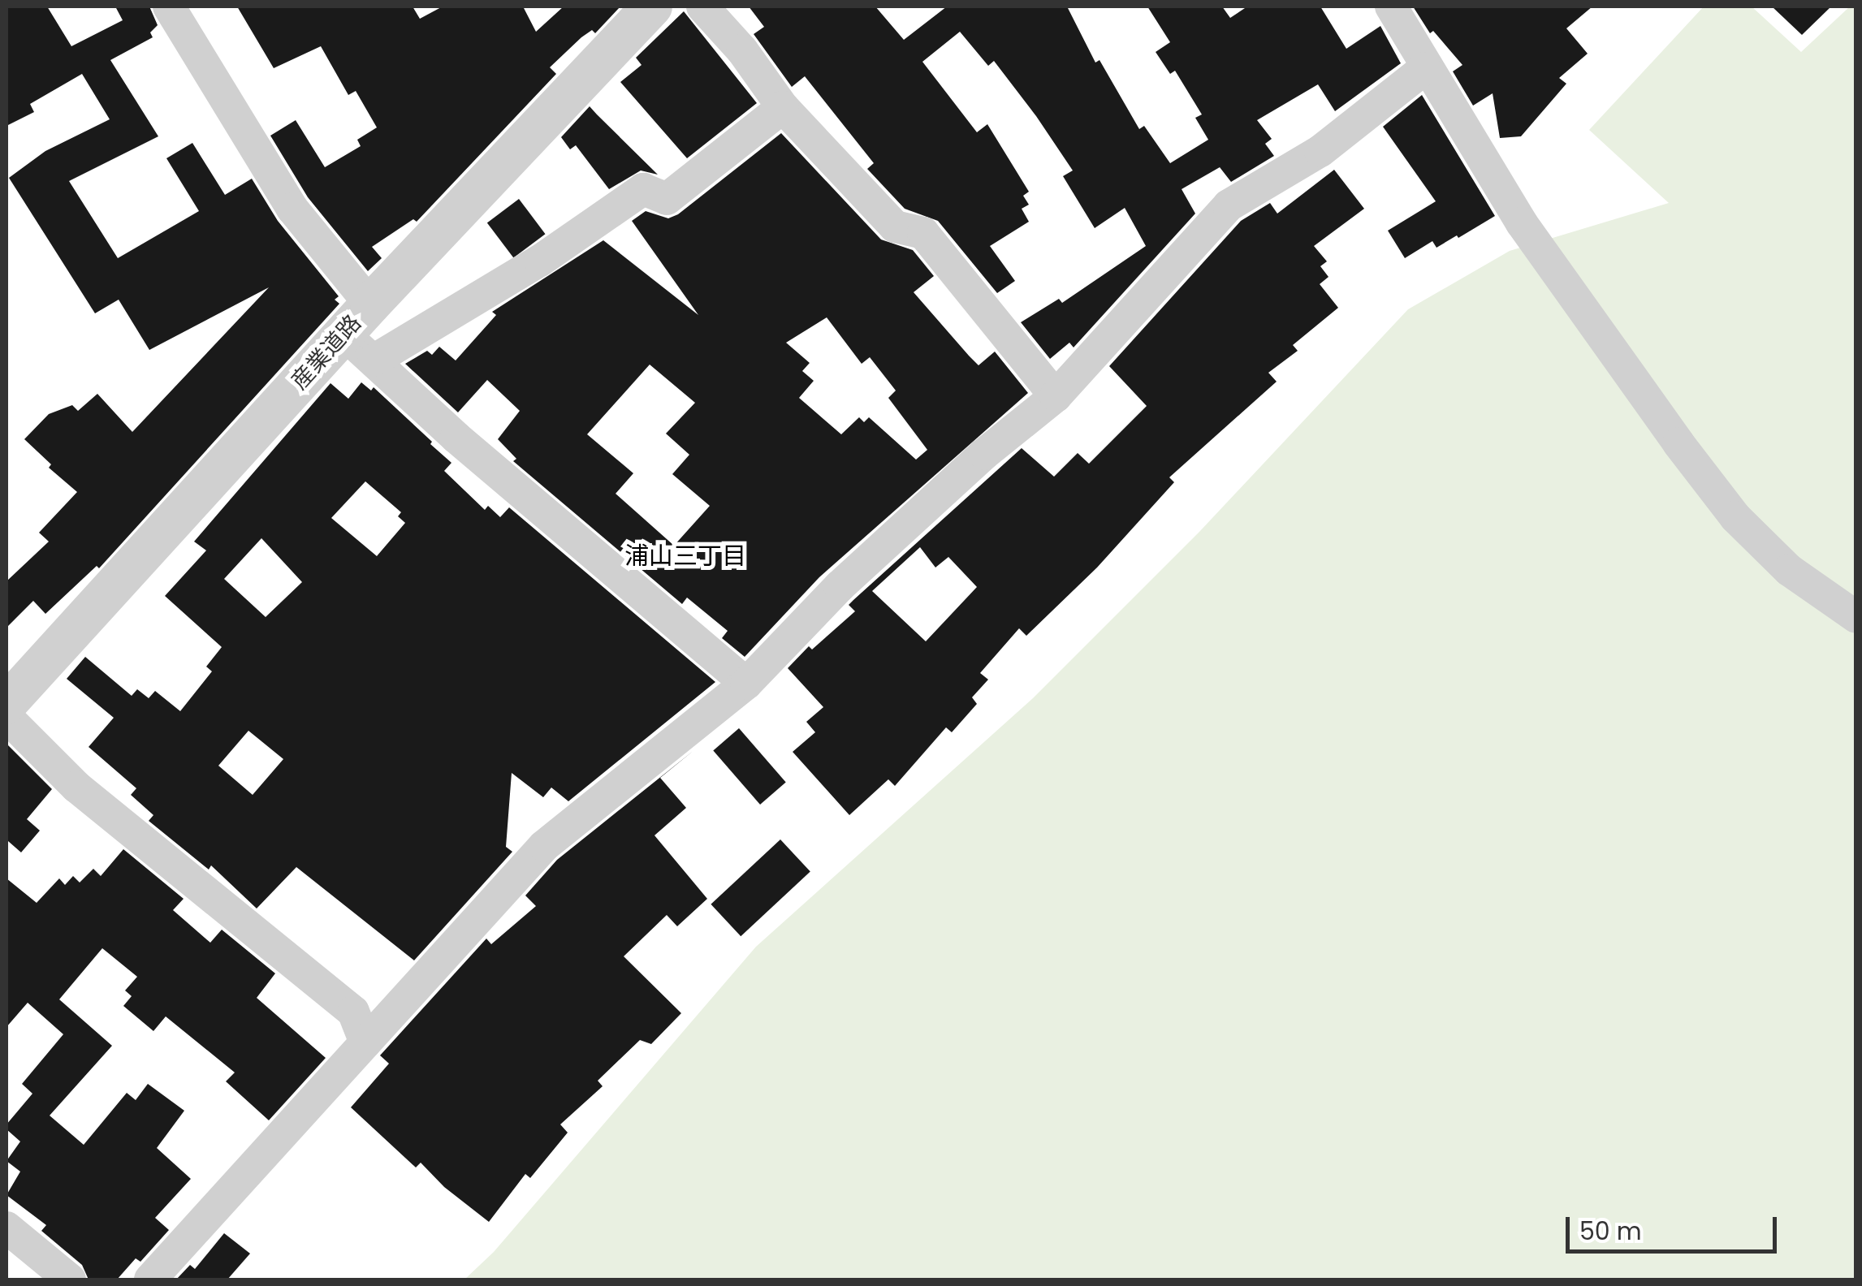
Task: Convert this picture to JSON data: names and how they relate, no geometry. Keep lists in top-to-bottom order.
{
  "streets": {
    "street": ["産業道路"]
  },
  "districts": ["浦山三丁目"],
  "scale_bar": "50 m"
}
